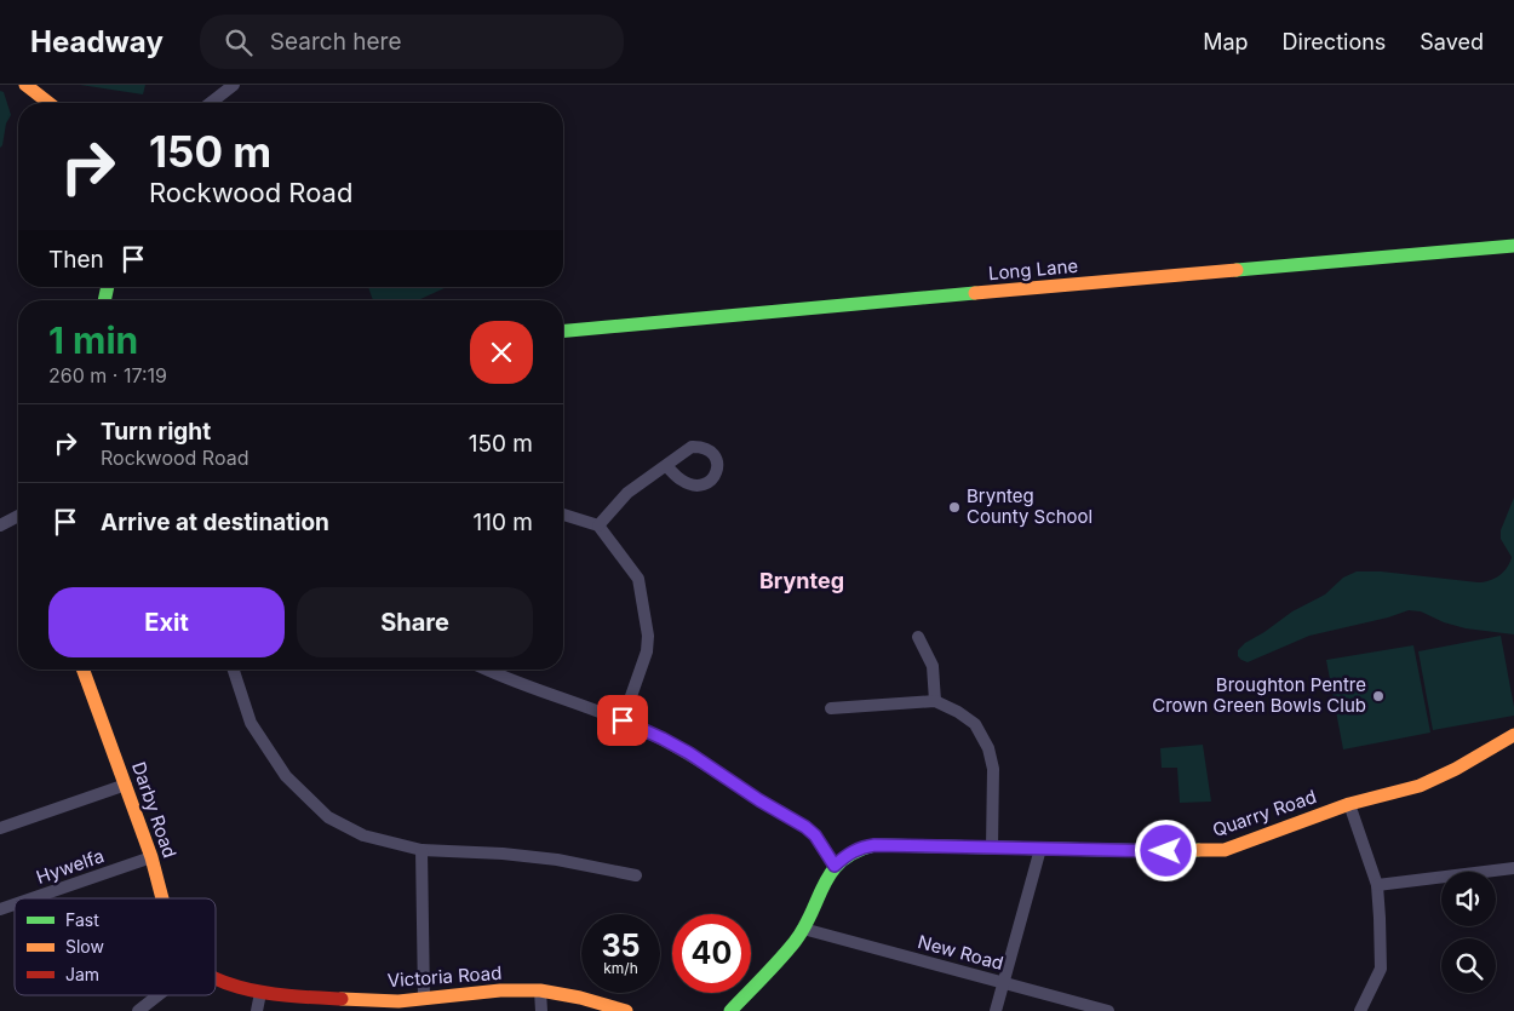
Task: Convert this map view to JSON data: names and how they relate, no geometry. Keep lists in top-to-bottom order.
{
  "streets": {
    "street": [
      "Long Lane",
      "Darby Road",
      "Quarry Road",
      "Hywelfa",
      "New Road",
      "Victoria Road"
    ]
  },
  "crossings": [
    ["Darby Road", "Hywelfa"],
    ["Quarry Road", "New Road"]
  ],
  "districts": ["Brynteg"],
  "places": ["Brynteg County School", "Broughton Pentre Crown Green Bowls Club"],
  "legend": ["Fast", "Slow", "Jam"],
  "page": {
    "header": "Headway",
    "search": "Search here",
    "nav": ["Map", "Directions", "Saved"],
    "turn": ["150 m", "Rockwood Road"],
    "then": "Then",
    "heading": ["1 min", "260 m · 17:19"],
    "list": [
      {
        "name": "Turn right",
        "note": "Rockwood Road",
        "value": "150 m"
      },
      {
        "name": "Arrive at destination",
        "value": "110 m"
      }
    ],
    "buttons": ["Exit", "Share"],
    "speed": "35 km/h",
    "limit": "40"
  }
}
